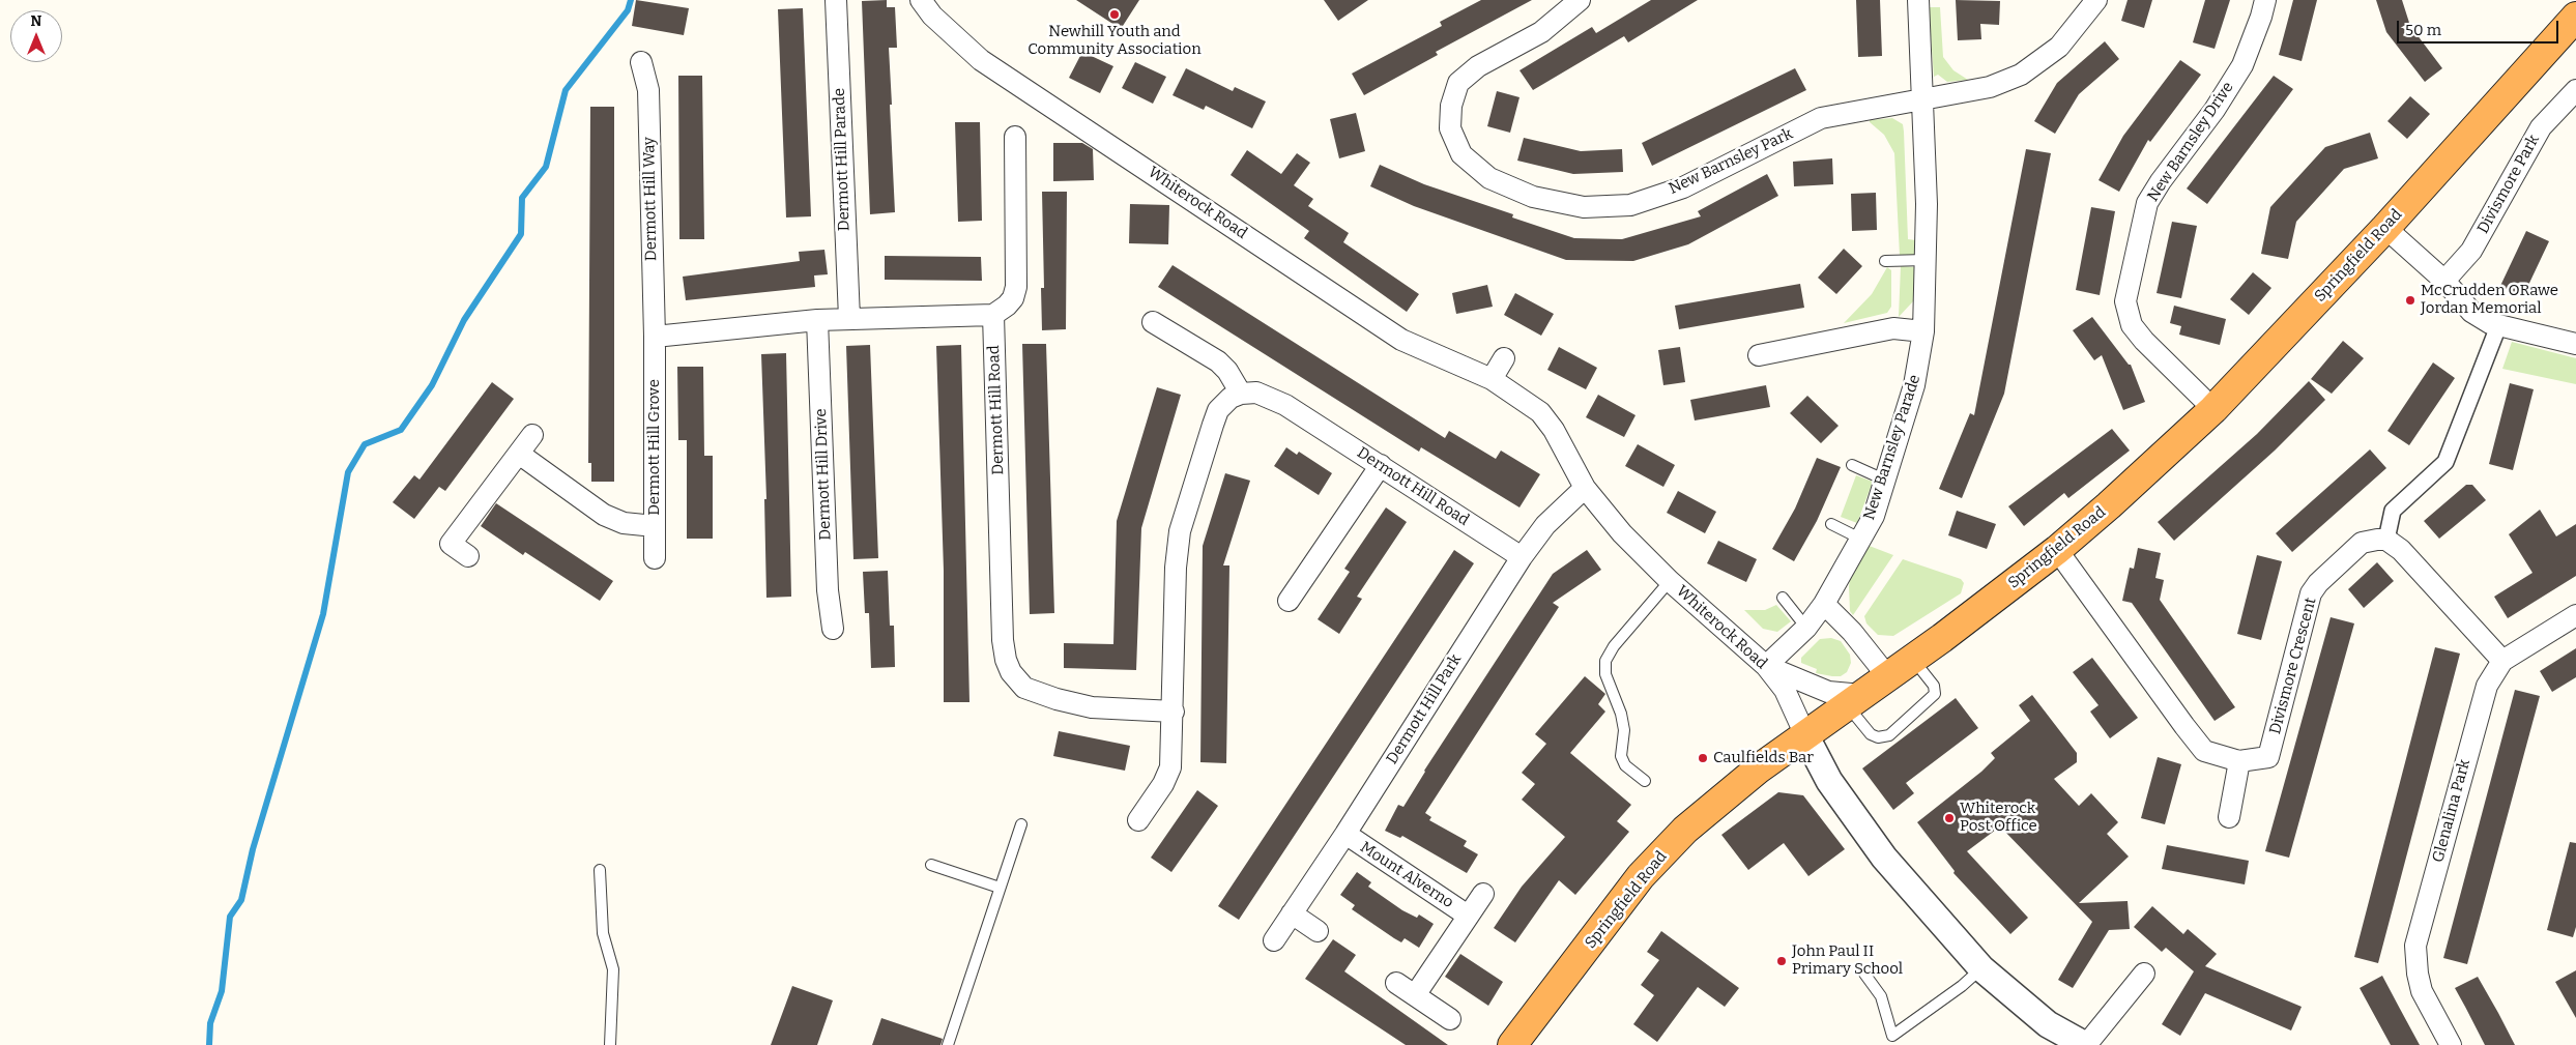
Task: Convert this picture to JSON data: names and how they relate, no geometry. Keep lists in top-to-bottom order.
{
  "streets": {
    "highway": ["Springfield Road"],
    "street": [
      "New Barnsley Drive",
      "Dermott Hill Parade",
      "New Barnsley Park",
      "Divismore Park",
      "Dermott Hill Way",
      "Whiterock Road",
      "Dermott Hill Road",
      "Dermott Hill Grove",
      "New Barnsley Parade",
      "Dermott Hill Drive",
      "Divismore Crescent",
      "Dermott Hill Park",
      "Glenalina Park",
      "Mount Alverno"
    ]
  },
  "crossings": [
    ["New Barnsley Drive", "Springfield Road"],
    ["New Barnsley Park", "New Barnsley Parade"],
    ["Dermott Hill Way", "Dermott Hill Grove"],
    ["Whiterock Road", "Springfield Road"],
    ["Whiterock Road", "New Barnsley Parade"],
    ["Whiterock Road", "Dermott Hill Park"],
    ["Springfield Road", "Divismore Crescent"],
    ["Dermott Hill Road", "Dermott Hill Park"],
    ["Dermott Hill Park", "Mount Alverno"]
  ],
  "places": [
    "Newhill Youth and Community Association",
    "McCrudden ORawe Jordan Memorial",
    "Caulfields Bar",
    "Whiterock Post Office",
    "John Paul II Primary School"
  ],
  "scale_bar": "50 m",
  "north": "top"
}
